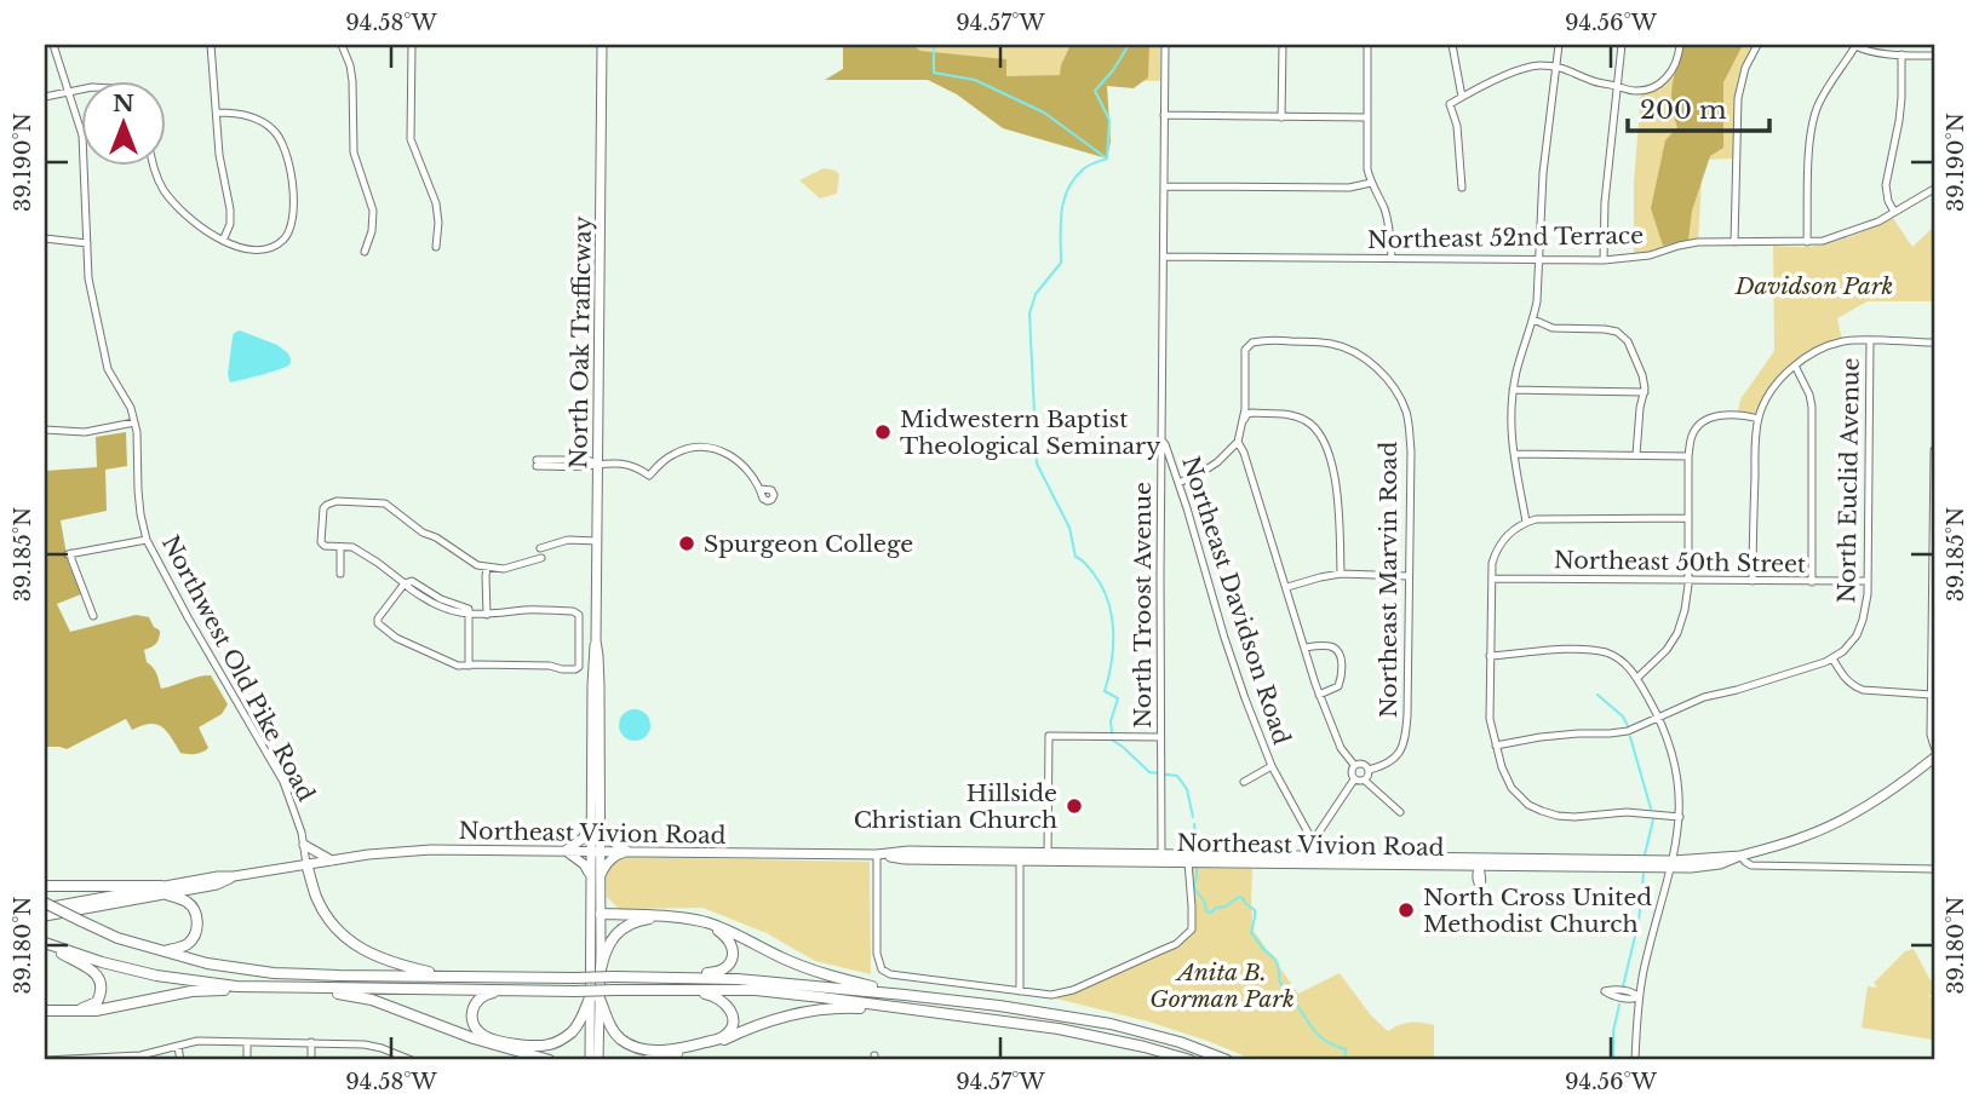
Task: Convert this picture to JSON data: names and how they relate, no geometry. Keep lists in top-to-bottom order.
{
  "streets": {
    "main road": ["North Oak Trafficway", "Northeast Vivion Road"],
    "street": [
      "Northeast 52nd Terrace",
      "North Euclid Avenue",
      "Northeast 50th Street",
      "Northeast Marvin Road",
      "Northeast Davidson Road",
      "North Troost Avenue",
      "Northwest Old Pike Road"
    ]
  },
  "crossings": [
    ["Northeast 52nd Terrace", "North Troost Avenue"],
    ["North Oak Trafficway", "Northeast Vivion Road"],
    ["North Euclid Avenue", "Northeast 50th Street"],
    ["Northeast Davidson Road", "North Troost Avenue"],
    ["Northeast Davidson Road", "Northeast Vivion Road"],
    ["North Troost Avenue", "Northeast Vivion Road"],
    ["Northwest Old Pike Road", "Northeast Vivion Road"]
  ],
  "parks": ["Davidson Park", "Anita B. Gorman Park"],
  "places": [
    "Midwestern Baptist Theological Seminary",
    "Spurgeon College",
    "Hillside Christian Church",
    "North Cross United Methodist Church"
  ],
  "scale_bar": "200 m",
  "north": "top",
  "coordinates": [
    "94.58°W",
    "94.57°W",
    "94.56°W",
    "39.190°N",
    "39.185°N",
    "39.180°N"
  ]
}
